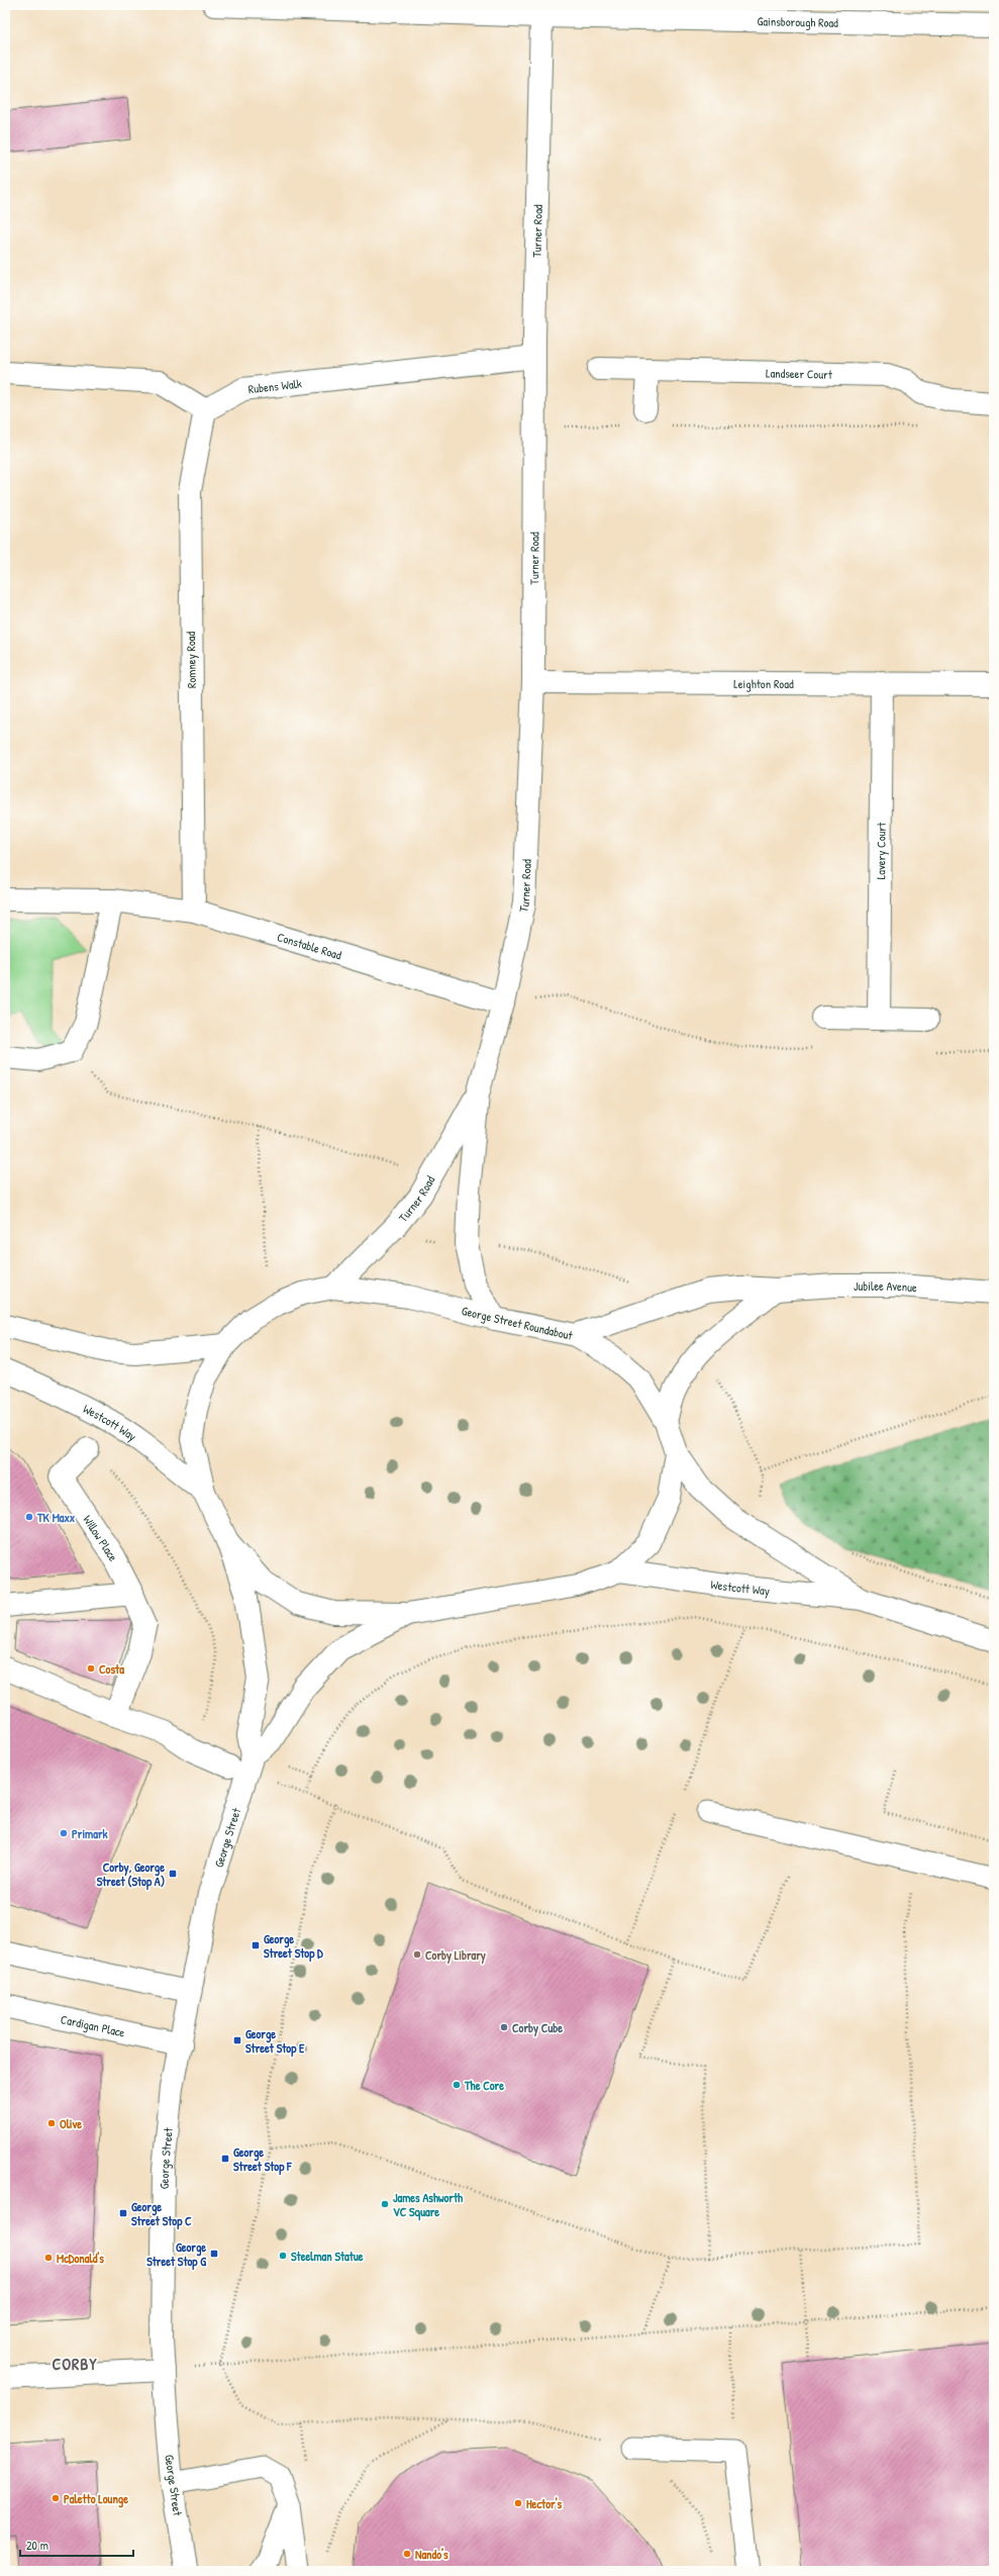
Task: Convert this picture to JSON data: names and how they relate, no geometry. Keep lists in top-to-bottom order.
{
  "streets": {
    "main road": [
      "Gainsborough Road",
      "Turner Road",
      "Landseer Court",
      "Rubens Walk",
      "Romney Road",
      "Leighton Road",
      "Lavery Court",
      "Constable Road",
      "Jubilee Avenue",
      "George Street Roundabout",
      "Westcott Way",
      "Willow Place",
      "George Street",
      "Cardigan Place"
    ]
  },
  "crossings": [
    ["Gainsborough Road", "Turner Road"],
    ["Turner Road", "Rubens Walk"],
    ["Turner Road", "Leighton Road"],
    ["Turner Road", "Constable Road"],
    ["Turner Road", "George Street Roundabout"],
    ["Rubens Walk", "Romney Road"],
    ["Romney Road", "Constable Road"],
    ["Leighton Road", "Lavery Court"],
    ["Jubilee Avenue", "George Street Roundabout"],
    ["George Street Roundabout", "Westcott Way"],
    ["George Street Roundabout", "George Street"],
    ["George Street", "Cardigan Place"]
  ],
  "districts": ["CORBY"],
  "places": {
    "other": [
      "TK Maxx",
      "Costa",
      "Primark",
      "Corby Library",
      "Corby Cube",
      "The Core",
      "Olive",
      "James Ashworth VC Square",
      "Steelman Statue",
      "McDonald's",
      "Paletto Lounge",
      "Hector's",
      "Nando's"
    ],
    "transit": [
      "Corby, George Street (Stop A)",
      "George Street Stop D",
      "George Street Stop E",
      "George Street Stop F",
      "George Street Stop C",
      "George Street Stop G"
    ]
  },
  "scale_bar": "20 m"
}
